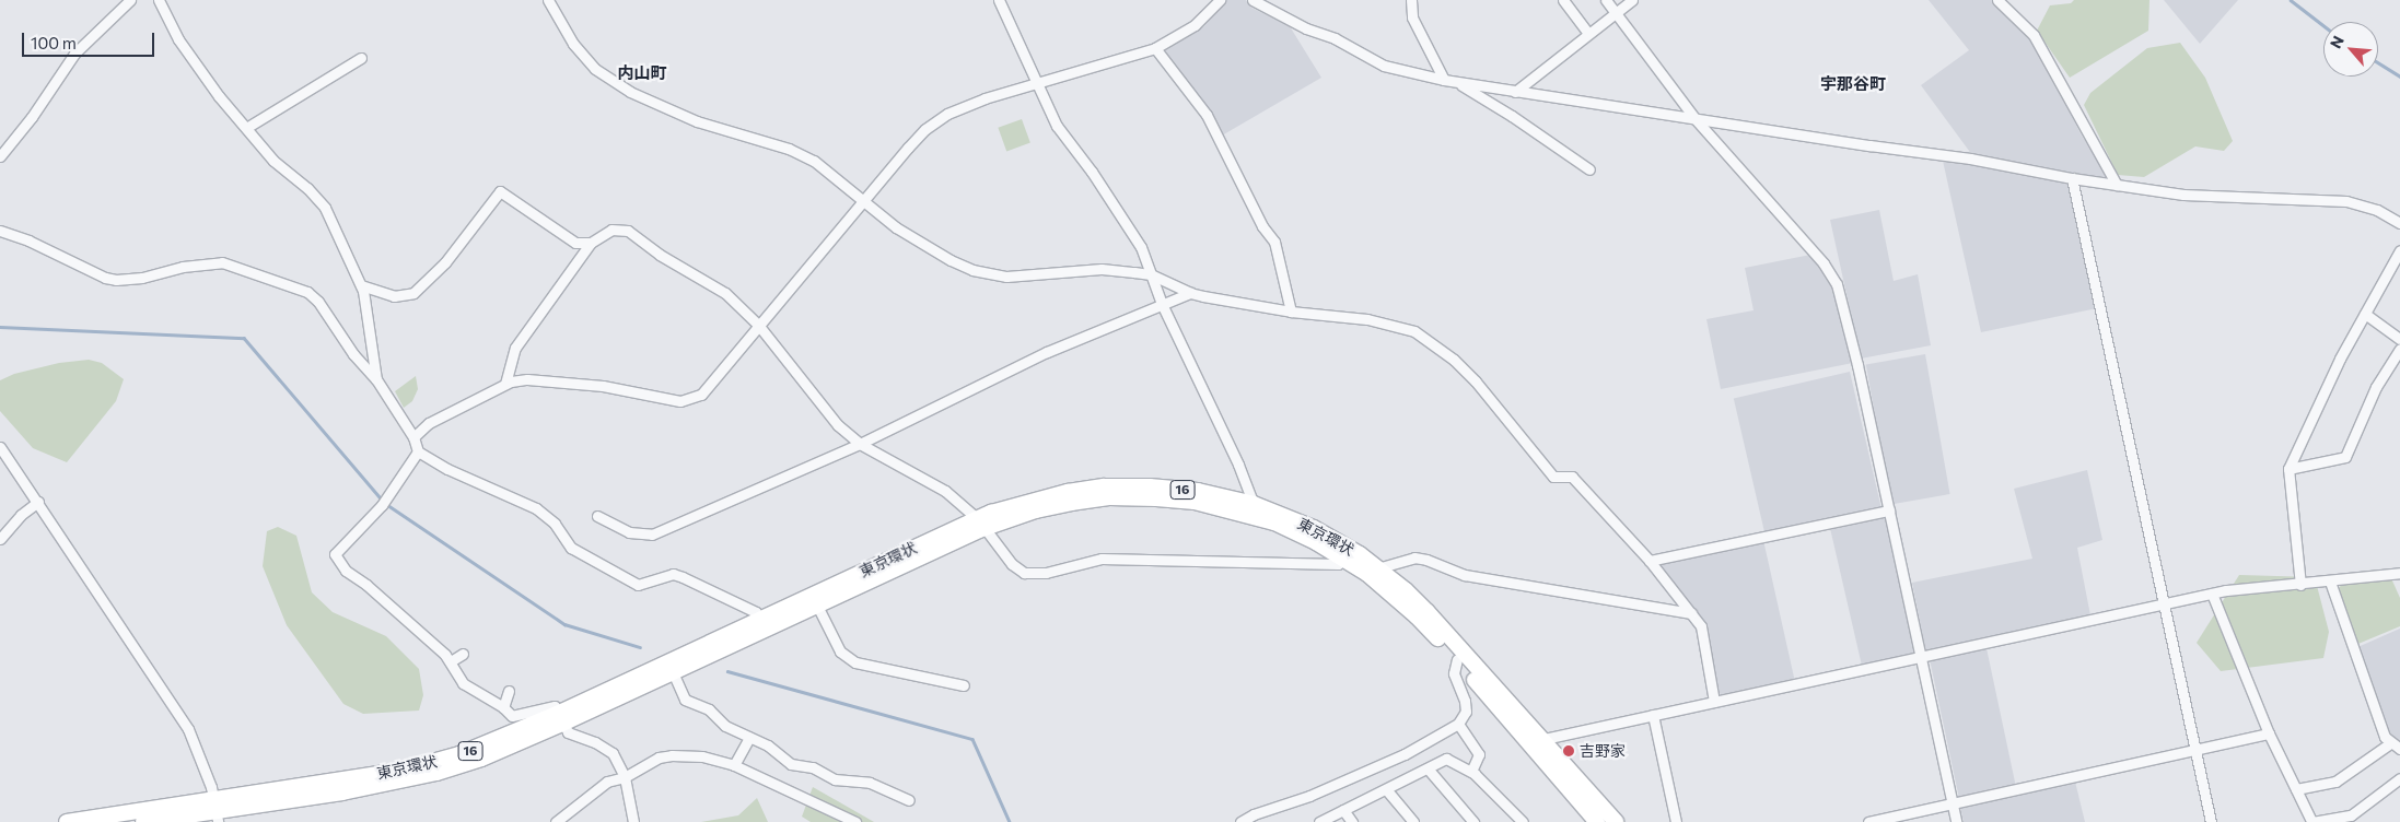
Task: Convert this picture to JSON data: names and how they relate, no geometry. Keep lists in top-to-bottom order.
{
  "streets": {
    "highway": ["16", "東京環状"]
  },
  "districts": ["内山町", "宇那谷町"],
  "places": ["吉野家"],
  "scale_bar": "100 m",
  "north": "top left"
}
